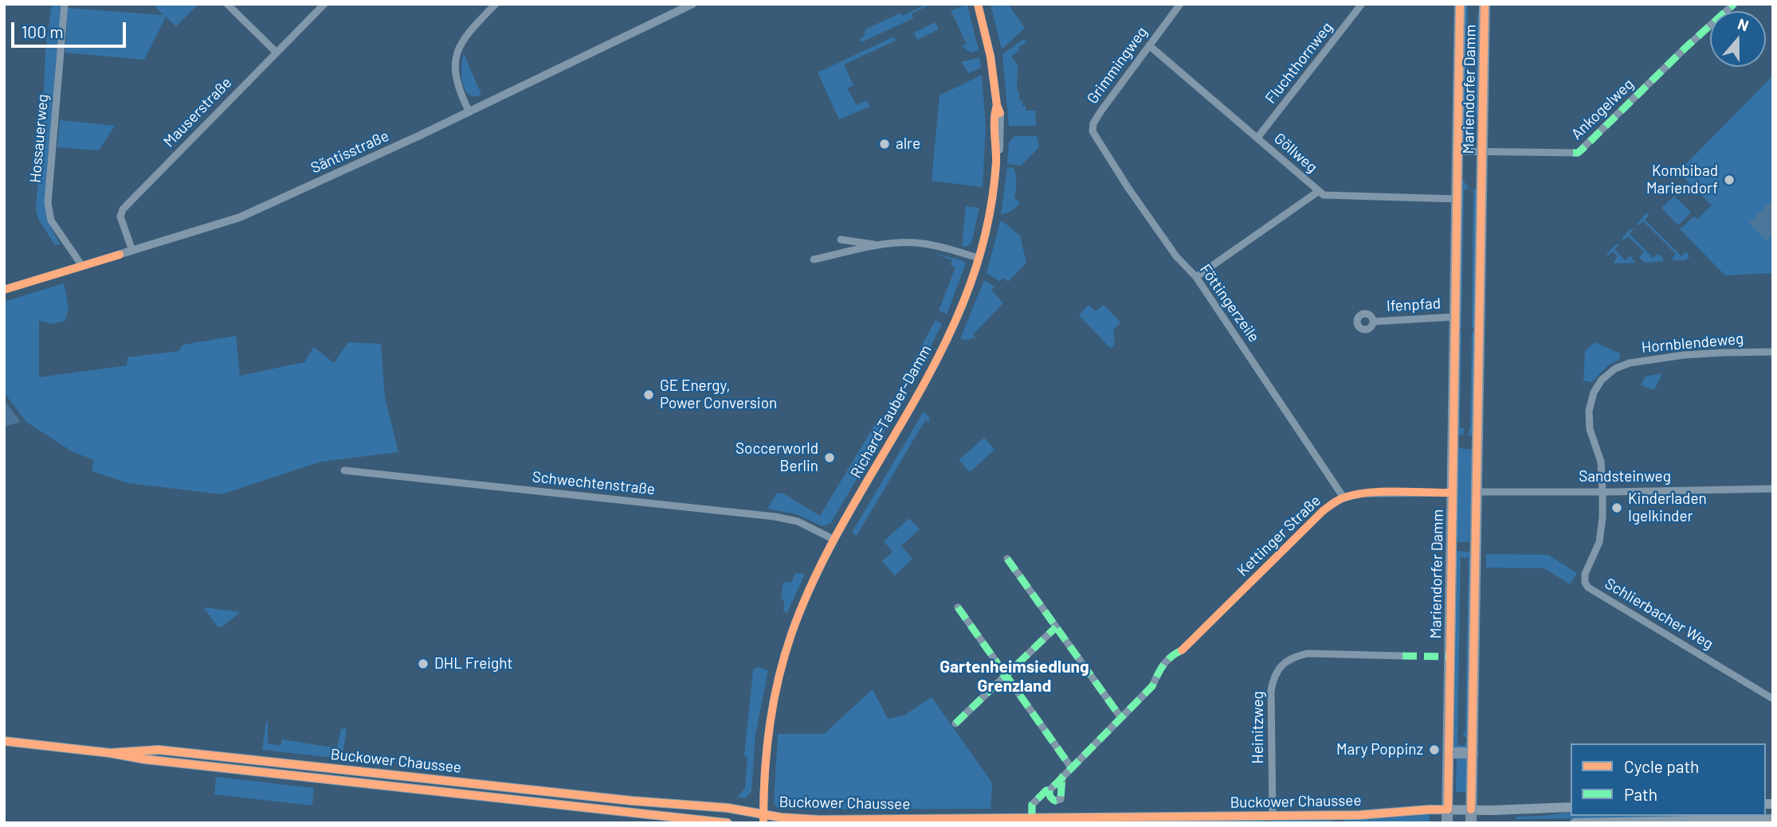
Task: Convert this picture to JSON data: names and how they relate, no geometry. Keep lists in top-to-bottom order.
{
  "streets": {
    "main road": ["Mariendorfer Damm", "Buckower Chaussee"],
    "street": [
      "Fluchthornweg",
      "Grimmingweg",
      "Ankogelweg",
      "Mauserstraße",
      "Hossauerweg",
      "Säntisstraße",
      "Göllweg",
      "Föttingerzeile",
      "Ifenpfad",
      "Hornblendeweg",
      "Richard-Tauber-Damm",
      "Sandsteinweg",
      "Schwechtenstraße",
      "Kettinger Straße",
      "Schlierbacher Weg",
      "Heinitzweg"
    ]
  },
  "crossings": [
    ["Fluchthornweg", "Göllweg"],
    ["Grimmingweg", "Göllweg"],
    ["Grimmingweg", "Föttingerzeile"],
    ["Mariendorfer Damm", "Ankogelweg"],
    ["Mariendorfer Damm", "Göllweg"],
    ["Mariendorfer Damm", "Ifenpfad"],
    ["Mariendorfer Damm", "Sandsteinweg"],
    ["Mariendorfer Damm", "Kettinger Straße"],
    ["Mariendorfer Damm", "Buckower Chaussee"],
    ["Mauserstraße", "Säntisstraße"],
    ["Hossauerweg", "Säntisstraße"],
    ["Föttingerzeile", "Kettinger Straße"],
    ["Hornblendeweg", "Sandsteinweg"],
    ["Hornblendeweg", "Schlierbacher Weg"],
    ["Richard-Tauber-Damm", "Schwechtenstraße"],
    ["Richard-Tauber-Damm", "Buckower Chaussee"],
    ["Sandsteinweg", "Schlierbacher Weg"],
    ["Kettinger Straße", "Buckower Chaussee"],
    ["Heinitzweg", "Buckower Chaussee"]
  ],
  "districts": ["Gartenheimsiedlung Grenzland"],
  "places": [
    "alre",
    "Kombibad Mariendorf",
    "GE Energy, Power Conversion",
    "Soccerworld Berlin",
    "Kinderladen Igelkinder",
    "DHL Freight",
    "Mary Poppinz"
  ],
  "legend": ["Cycle path", "Path"],
  "scale_bar": "100 m",
  "north": "top"
}
